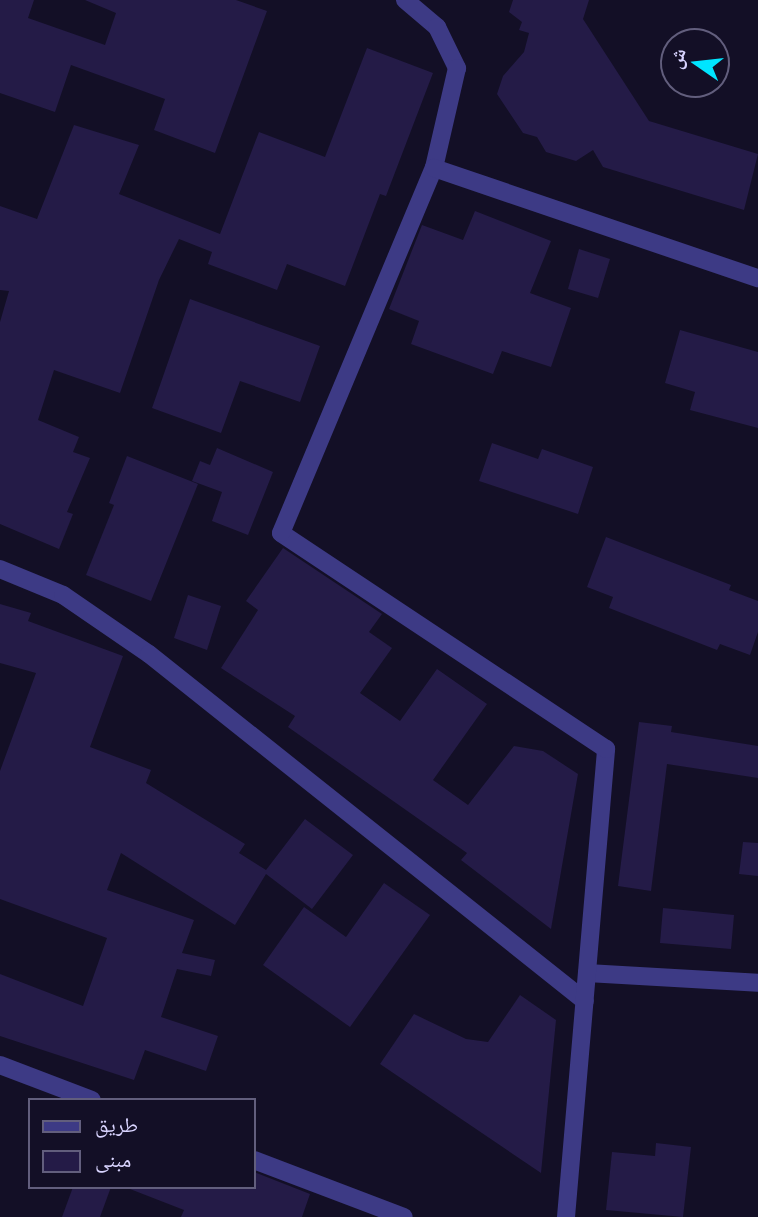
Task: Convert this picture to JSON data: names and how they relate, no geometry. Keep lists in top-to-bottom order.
{
  "legend": ["طريق", "مبنى"],
  "north": "left"
}
